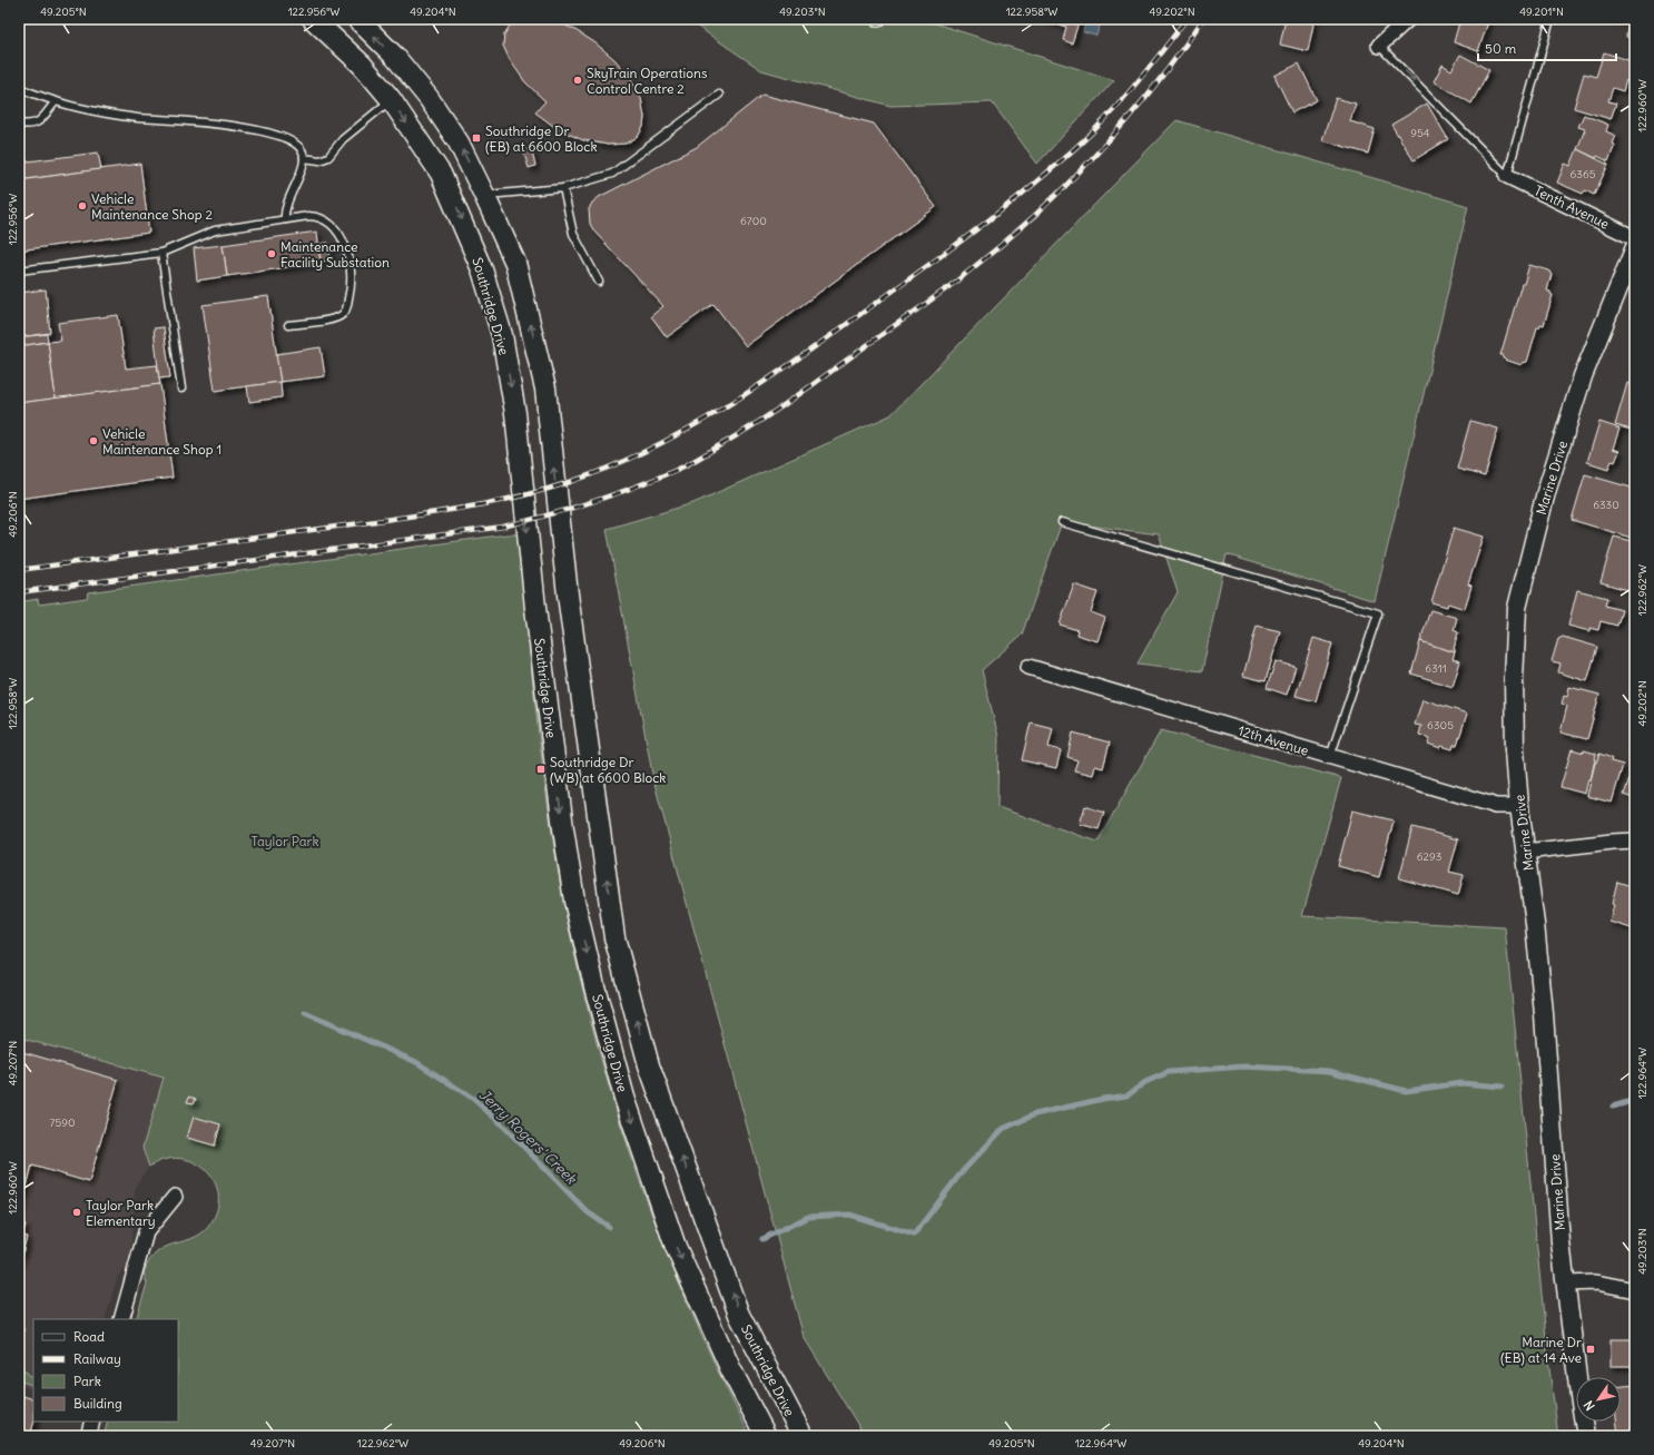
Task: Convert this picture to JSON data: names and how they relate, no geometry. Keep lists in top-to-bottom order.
{
  "streets": {
    "main road": ["Southridge Drive"],
    "street": ["Tenth Avenue", "Marine Drive", "12th Avenue"]
  },
  "crossings": [
    ["Marine Drive", "12th Avenue"]
  ],
  "water": ["Jerry Rogers' Creek"],
  "parks": ["Taylor Park"],
  "places": {
    "other": [
      "SkyTrain Operations Control Centre 2",
      "Vehicle Maintenance Shop 2",
      "Maintenance Facility Substation",
      "Vehicle Maintenance Shop 1",
      "Taylor Park Elementary"
    ],
    "transit": ["Southridge Dr (EB) at 6600 Block", "Southridge Dr (WB) at 6600 Block", "Marine Dr (EB) at 14 Ave"]
  },
  "house_numbers": [
    "954",
    "6365",
    "6700",
    "6330",
    "6311",
    "6305",
    "6293",
    "7590"
  ],
  "legend": [
    "Road",
    "Railway",
    "Park",
    "Building"
  ],
  "scale_bar": "50 m",
  "north": "bottom left",
  "coordinates": [
    "49.205°N",
    "122.956°W",
    "49.204°N",
    "49.203°N",
    "122.958°W",
    "49.202°N",
    "49.201°N",
    "122.960°W",
    "49.206°N",
    "122.962°W",
    "49.207°N",
    "122.964°W"
  ]
}
